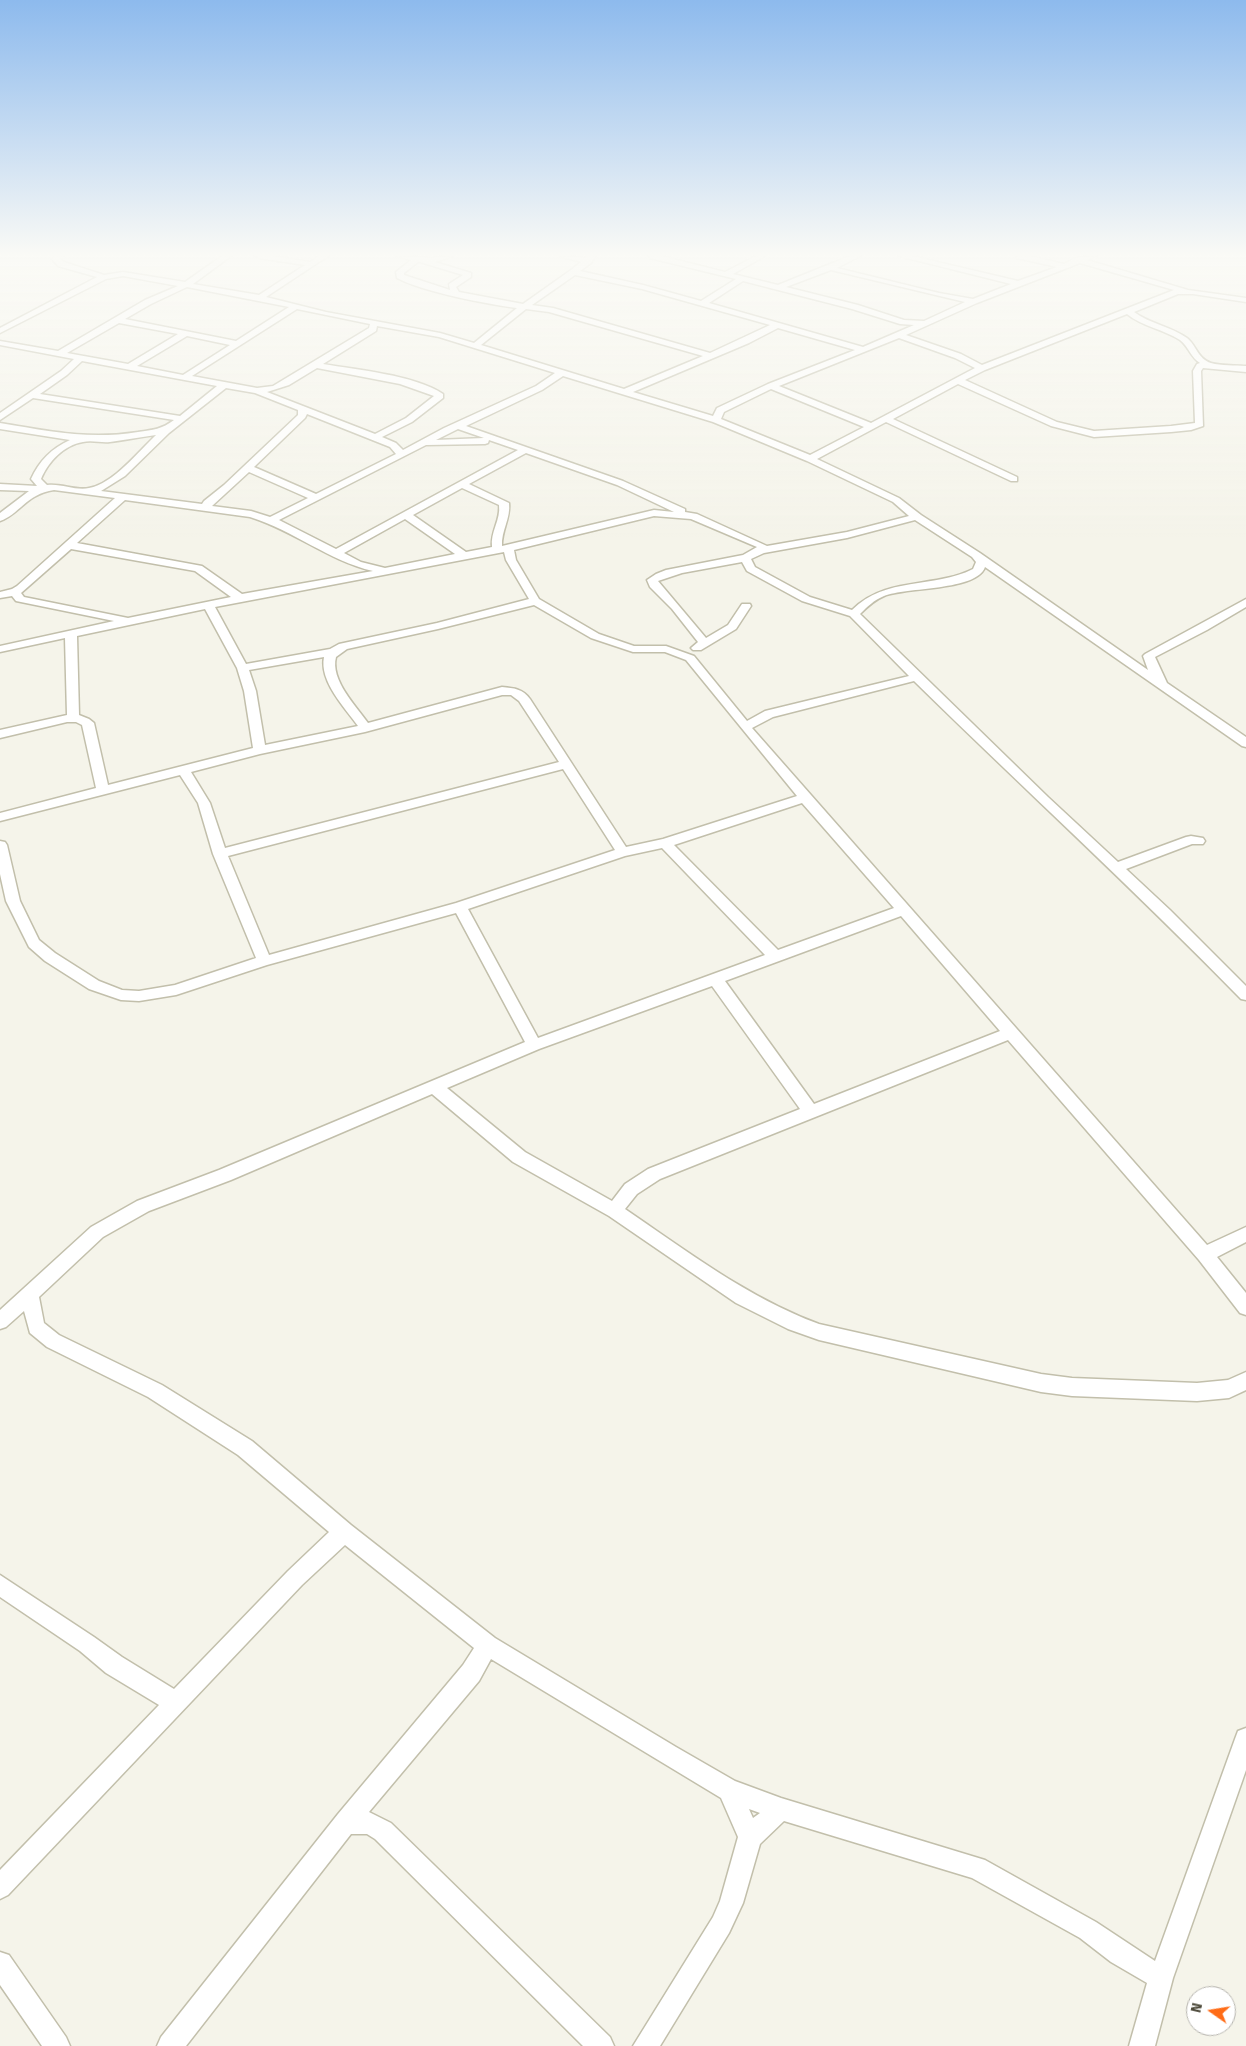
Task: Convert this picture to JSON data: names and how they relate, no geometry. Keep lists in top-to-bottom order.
{
  "north": "left"
}
